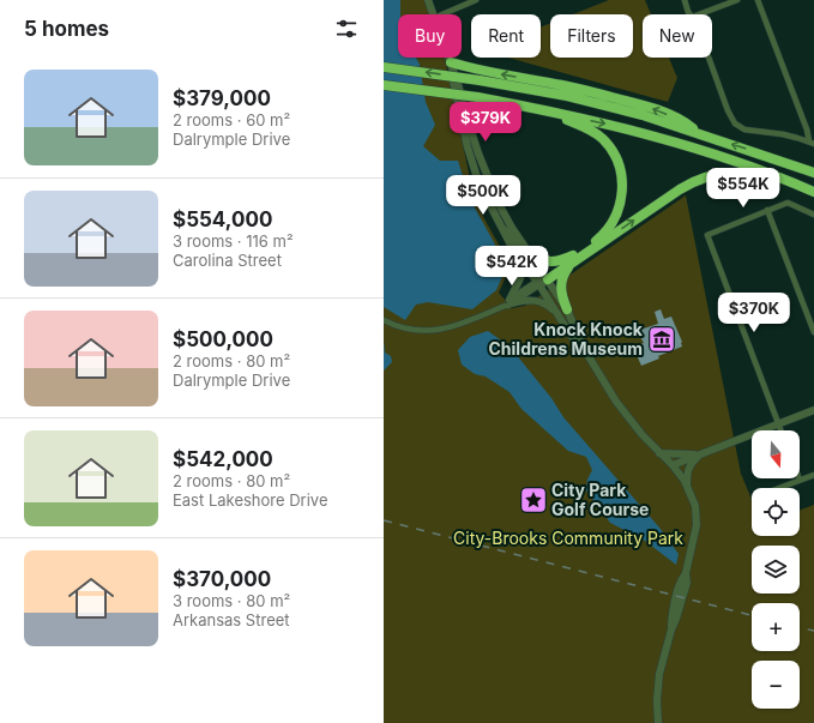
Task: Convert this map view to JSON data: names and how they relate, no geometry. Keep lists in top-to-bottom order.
{
  "parks": ["City-Brooks Community Park"],
  "places": {
    "museum": ["Knock Knock Childrens Museum"],
    "place": ["City Park Golf Course"]
  },
  "north": "bottom",
  "page": {
    "heading": "5 homes",
    "chip": [
      "Buy",
      "Rent",
      "Filters",
      "New"
    ],
    "list": [
      {
        "name": "$379,000",
        "note": "2 rooms · 60 m² · Dalrymple Drive"
      },
      {
        "name": "$554,000",
        "note": "3 rooms · 116 m² · Carolina Street"
      },
      {
        "name": "$500,000",
        "note": "2 rooms · 80 m² · Dalrymple Drive"
      },
      {
        "name": "$542,000",
        "note": "2 rooms · 80 m² · East Lakeshore Drive"
      },
      {
        "name": "$370,000",
        "note": "3 rooms · 80 m² · Arkansas Street"
      }
    ],
    "price": [
      "$379K",
      "$554K",
      "$500K",
      "$542K",
      "$370K"
    ],
    "map_buttons": ["+", "−"]
  }
}
